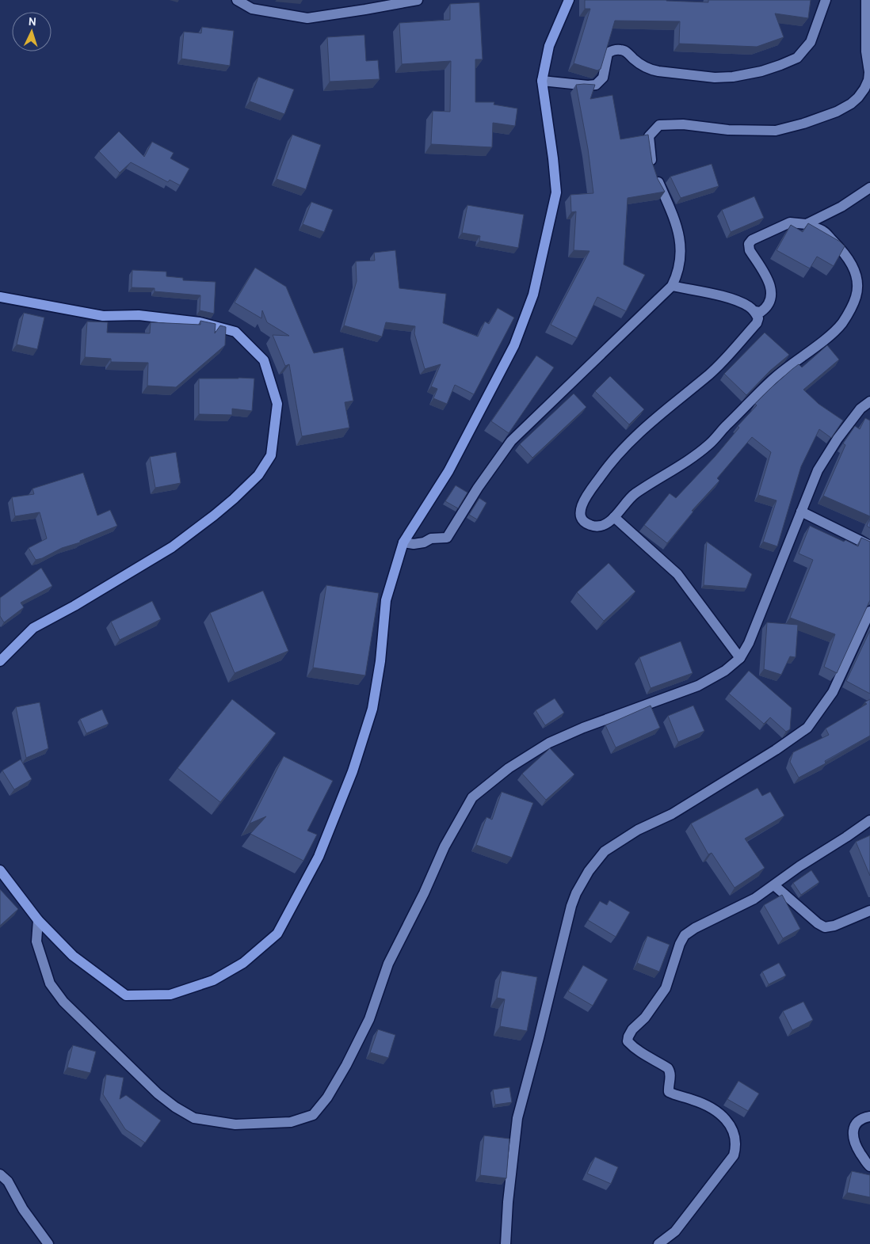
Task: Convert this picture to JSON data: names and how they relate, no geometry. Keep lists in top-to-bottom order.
{
  "north": "top"
}
